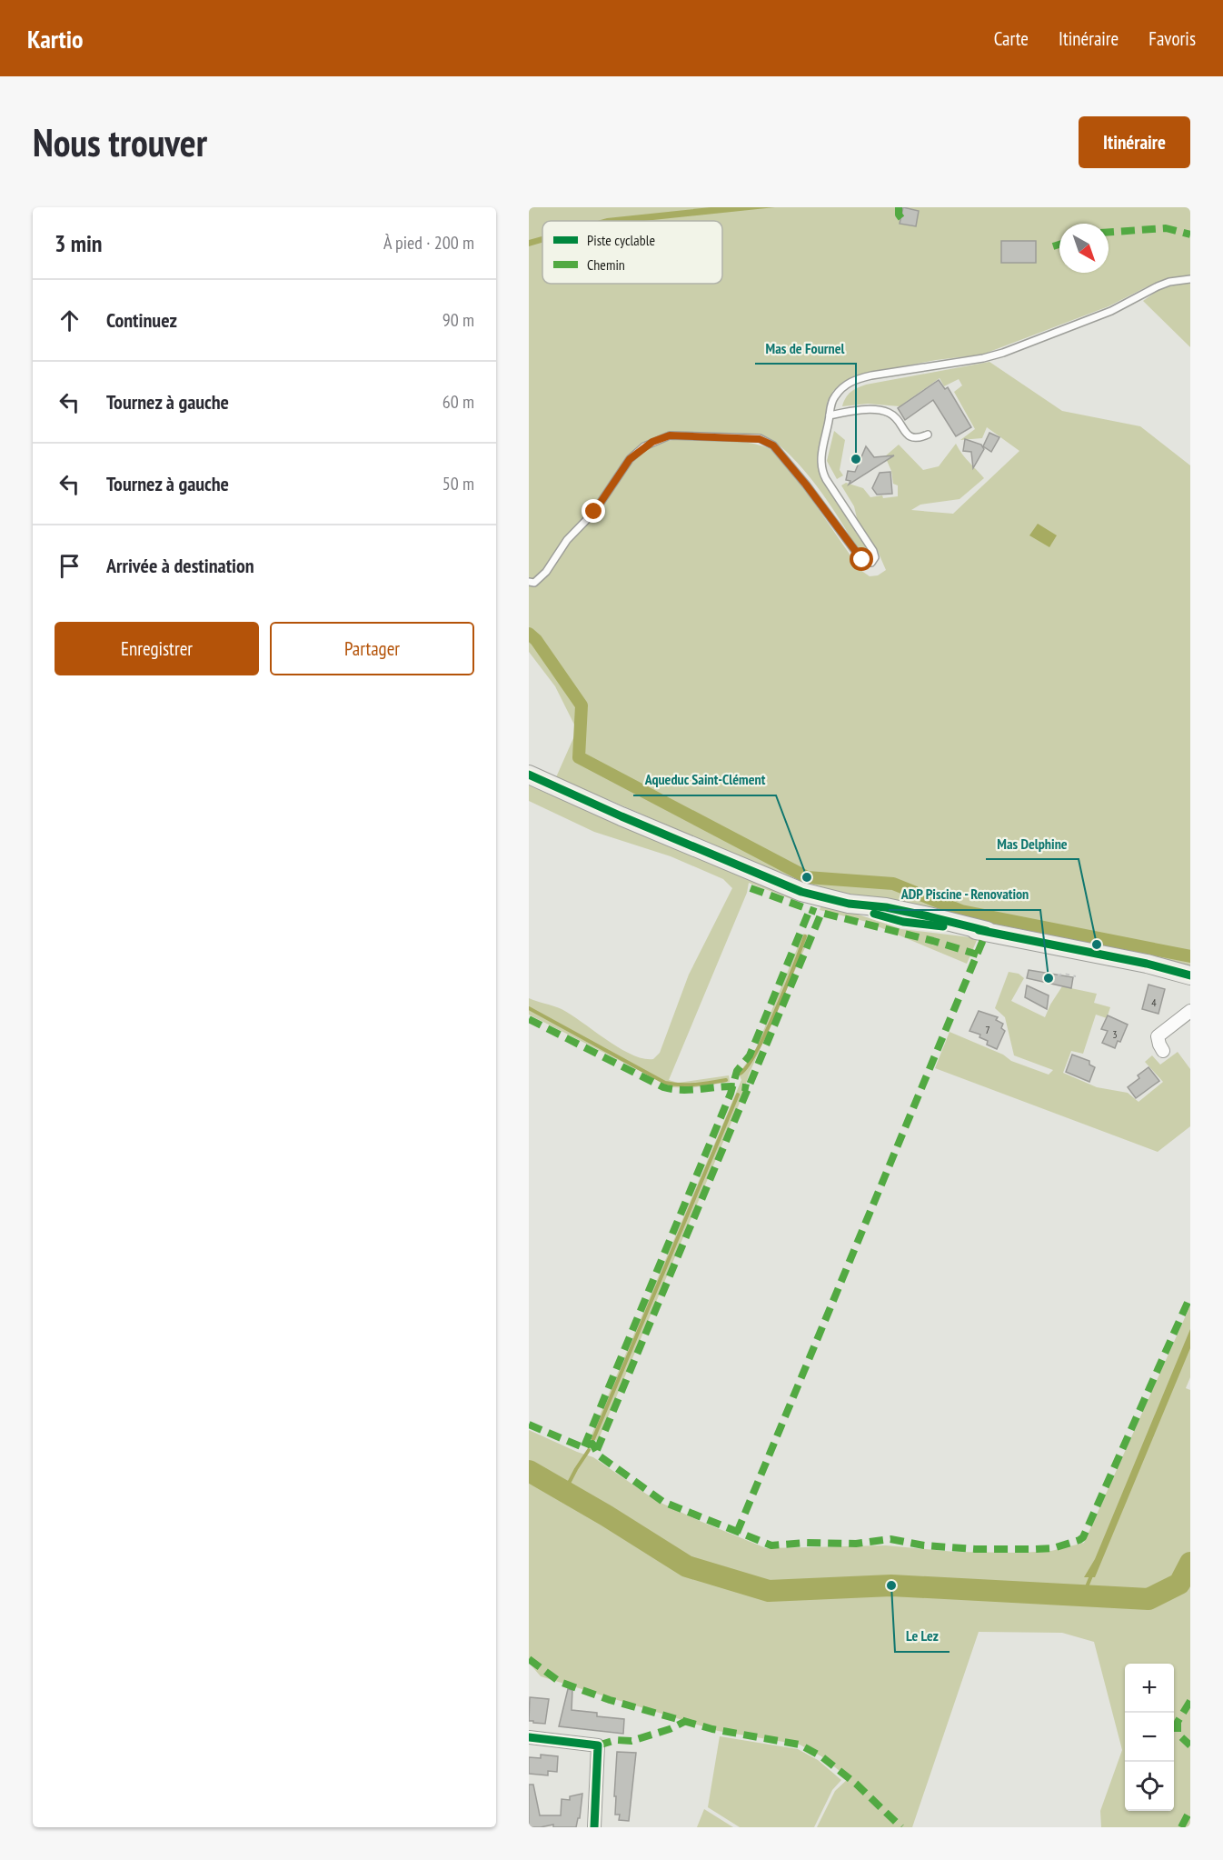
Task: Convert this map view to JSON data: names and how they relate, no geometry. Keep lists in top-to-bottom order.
{
  "places": [
    "Mas de Fournel",
    "Aqueduc Saint-Clément",
    "Mas Delphine",
    "ADP Piscine - Renovation",
    "Le Lez"
  ],
  "house_numbers": ["4", "7", "3"],
  "legend": ["Piste cyclable", "Chemin"],
  "north": "bottom right",
  "page": {
    "header": "Kartio",
    "nav": ["Carte", "Itinéraire", "Favoris"],
    "buttons": [
      "Itinéraire",
      ["Enregistrer", "Partager"]
    ],
    "title": "Nous trouver",
    "heading": ["3 min", "À pied · 200 m"],
    "list": [
      ["Continuez", "90 m"],
      ["Tournez à gauche", "60 m"],
      ["Tournez à gauche", "50 m"],
      "Arrivée à destination"
    ],
    "map_buttons": ["+", "−"]
  }
}
